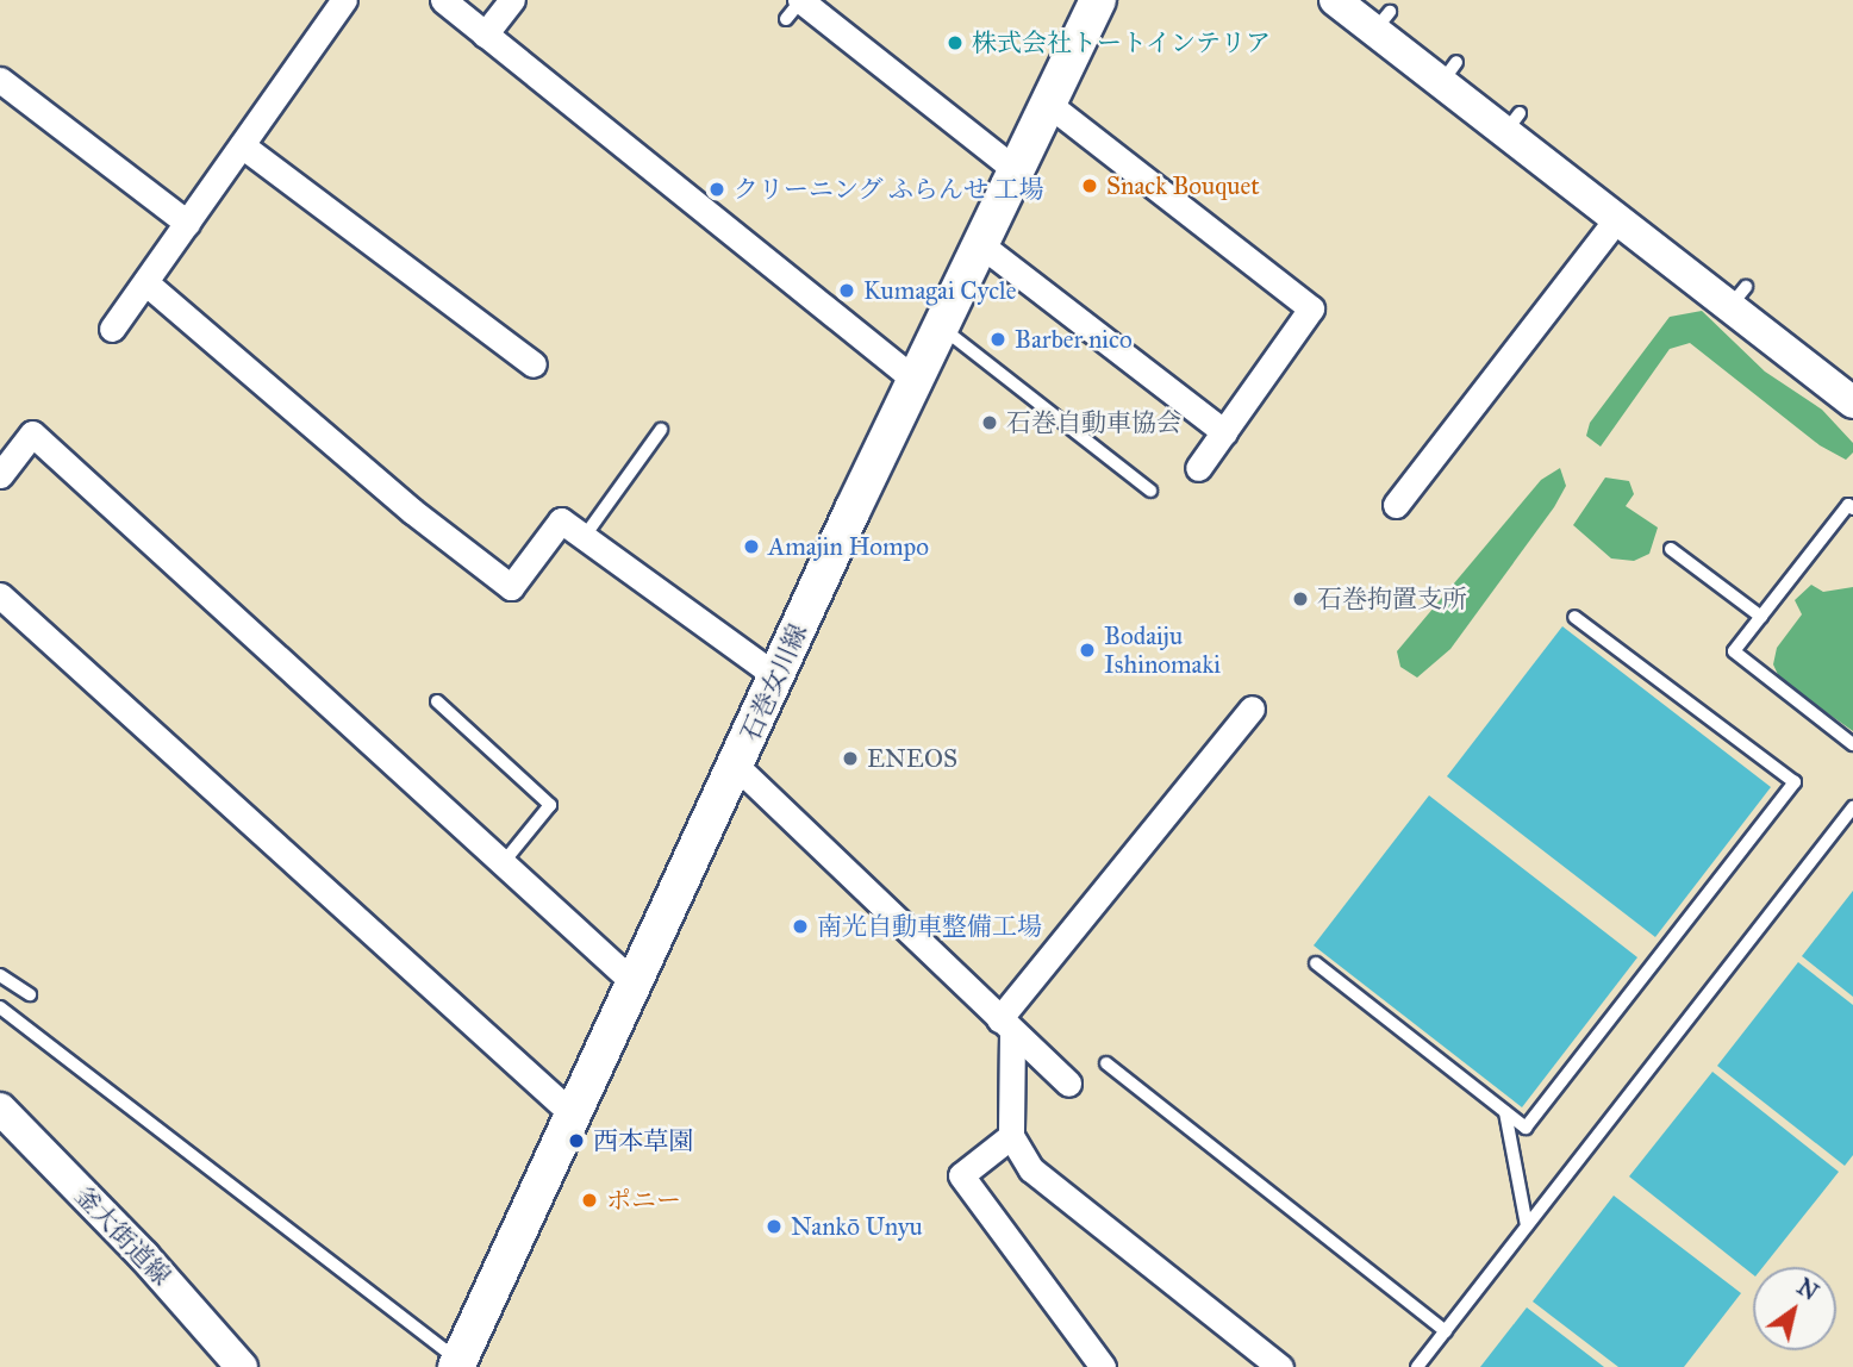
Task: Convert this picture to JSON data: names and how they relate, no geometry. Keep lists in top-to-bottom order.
{
  "streets": {
    "main road": ["石巻女川線"],
    "street": ["釜大街道線"]
  },
  "places": [
    "株式会社トートインテリア",
    "Snack Bouquet",
    "クリーニング ふらんせ 工場",
    "Kumagai Cycle",
    "Barber nico",
    "石巻自動車協会",
    "Amajin Hompo",
    "石巻拘置支所",
    "Bodaiju Ishinomaki",
    "ENEOS",
    "南光自動車整備工場",
    "西本草園",
    "ポニー",
    "Nankō Unyu"
  ],
  "north": "top right"
}
